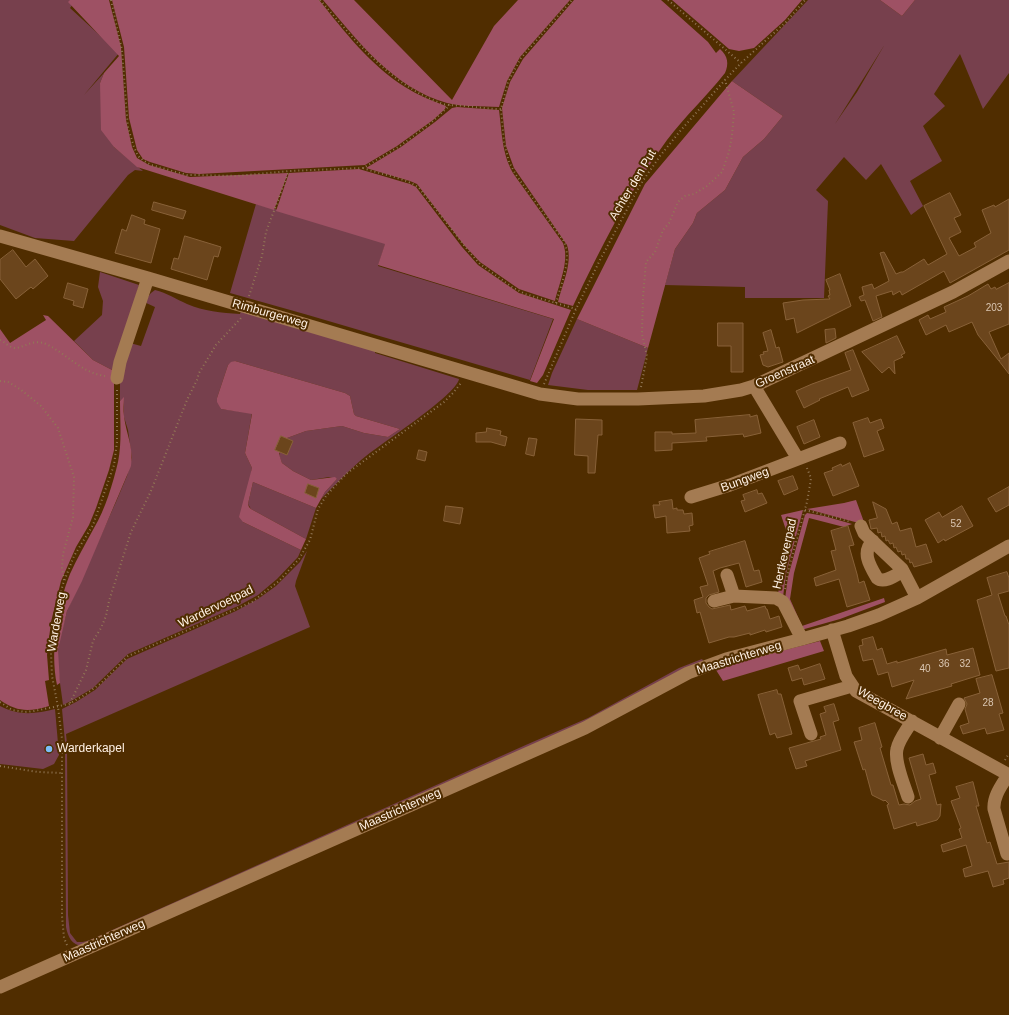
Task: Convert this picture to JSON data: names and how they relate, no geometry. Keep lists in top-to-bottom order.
{
  "streets": {
    "street": [
      "Rimburgerweg",
      "Groenstraat",
      "Bungweg",
      "Maastrichterweg",
      "Weegbree"
    ],
    "path": [
      "Achter den Put",
      "Hertkeverpad",
      "Wardervoetpad",
      "Warderweg"
    ]
  },
  "crossings": [
    ["Achter den Put", "Rimburgerweg"],
    ["Achter den Put", "Groenstraat"],
    ["Rimburgerweg", "Groenstraat"],
    ["Rimburgerweg", "Wardervoetpad"],
    ["Bungweg", "Hertkeverpad"],
    ["Wardervoetpad", "Warderweg"],
    ["Warderweg", "Maastrichterweg"],
    ["Maastrichterweg", "Weegbree"]
  ],
  "places": ["Warderkapel"],
  "house_numbers": [
    "203",
    "52",
    "36",
    "32",
    "40",
    "28"
  ]
}
